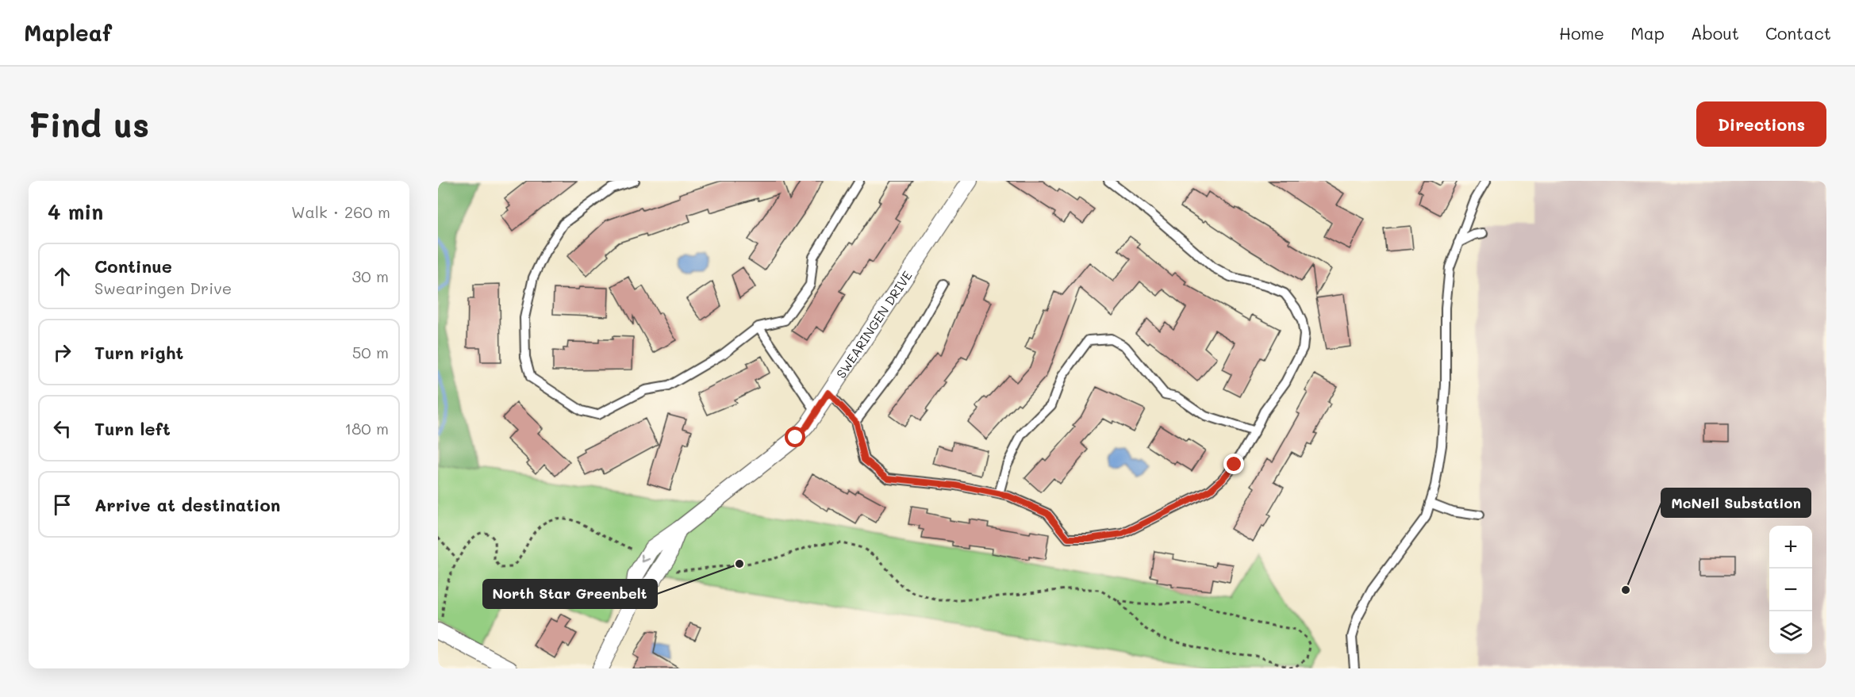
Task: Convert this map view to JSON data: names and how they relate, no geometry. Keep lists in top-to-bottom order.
{
  "streets": {
    "street": ["SWEARINGEN DRIVE"]
  },
  "places": ["North Star Greenbelt", "McNeil Substation"],
  "page": {
    "header": "Mapleaf",
    "nav": [
      "Home",
      "Map",
      "About",
      "Contact"
    ],
    "buttons": "Directions",
    "title": "Find us",
    "heading": ["4 min", "Walk · 260 m"],
    "list": [
      ["Continue", "Swearingen Drive", "30 m"],
      ["Turn right", "50 m"],
      ["Turn left", "180 m"],
      "Arrive at destination"
    ],
    "map_buttons": ["+", "−"]
  }
}
